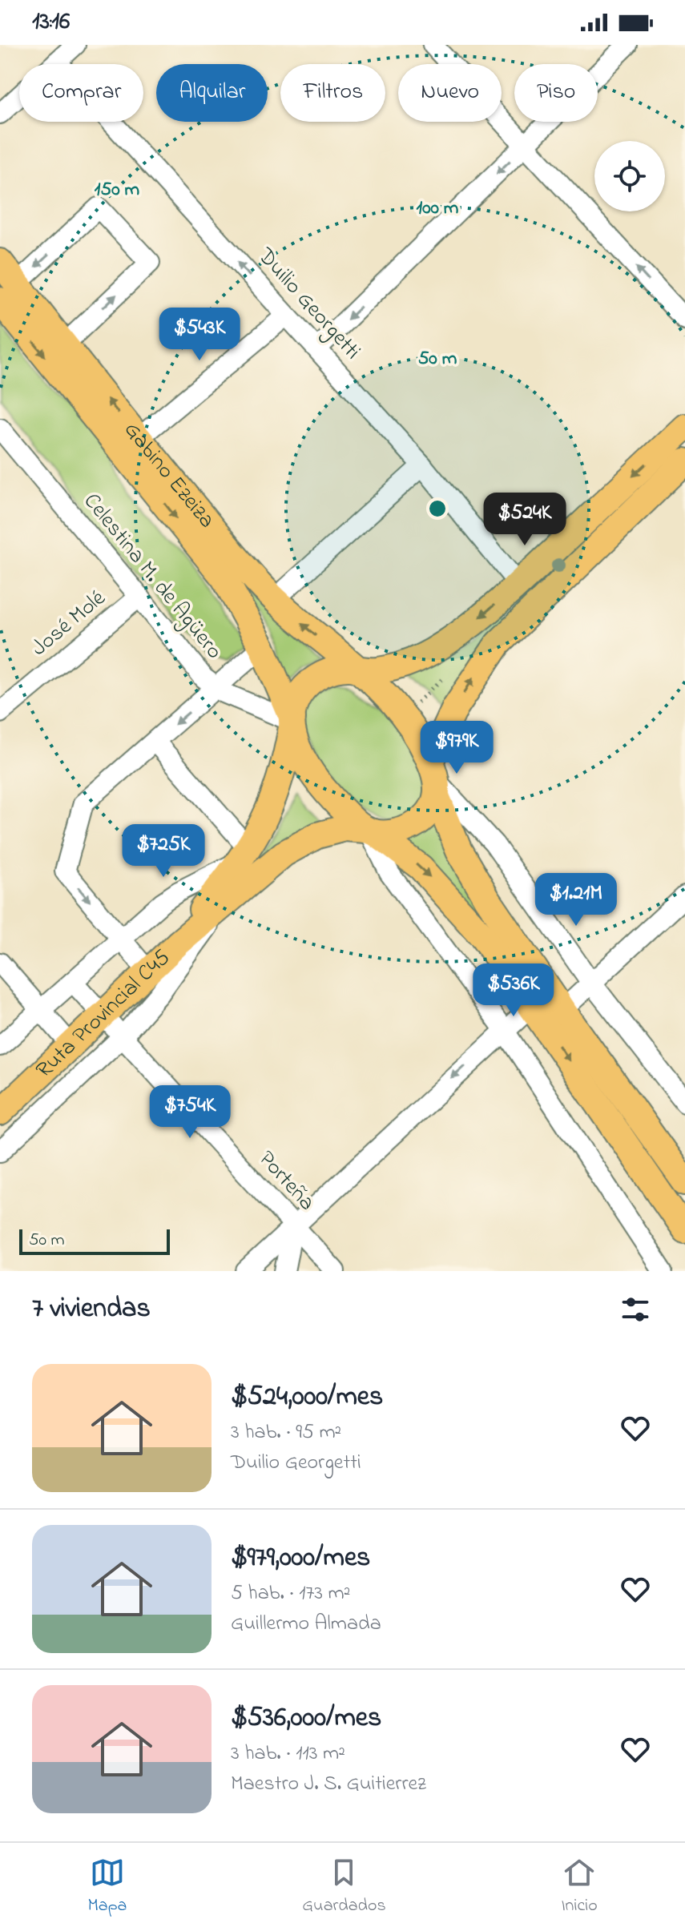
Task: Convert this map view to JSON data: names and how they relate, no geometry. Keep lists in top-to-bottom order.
{
  "streets": {
    "main road": ["Gabino Ezeiza", "Ruta Provincial C45"],
    "street": [
      "Duilio Georgetti",
      "Celestina M. de Agüero",
      "José Molé",
      "Porteña"
    ]
  },
  "crossings": [
    ["Gabino Ezeiza", "Celestina M. de Agüero"],
    ["Gabino Ezeiza", "Ruta Provincial C45"],
    ["Celestina M. de Agüero", "José Molé"],
    ["Celestina M. de Agüero", "Ruta Provincial C45"],
    ["Ruta Provincial C45", "Porteña"]
  ],
  "one_way": ["Duilio Georgetti"],
  "scale_bar": "50 m",
  "page": {
    "status": "13:16",
    "chip": [
      "Comprar",
      "Alquilar",
      "Filtros",
      "Nuevo",
      "Piso"
    ],
    "price": [
      "$543K",
      "$524K",
      "$979K",
      "$725K",
      "$1.21M",
      "$536K",
      "$754K"
    ],
    "scale": "50 m",
    "heading": "7 viviendas",
    "list": [
      {
        "name": "$524,000/mes",
        "note": "3 hab. · 95 m² · Duilio Georgetti"
      },
      {
        "name": "$979,000/mes",
        "note": "5 hab. · 173 m² · Guillermo Almada"
      },
      {
        "name": "$536,000/mes",
        "note": "3 hab. · 113 m² · Maestro J. S. Guitierrez"
      }
    ],
    "tabs": ["Mapa", "Guardados", "Inicio"]
  },
  "rings": ["150 m", "100 m", "50 m"]
}
